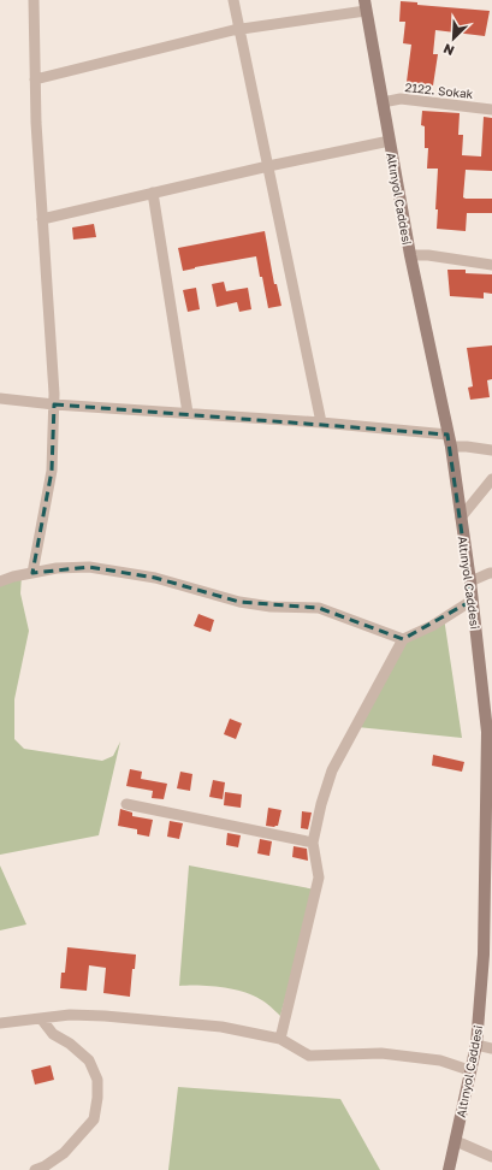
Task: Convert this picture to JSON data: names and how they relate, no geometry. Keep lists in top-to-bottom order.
{
  "streets": {
    "main road": ["Altınyol Caddesi"],
    "street": ["2122. Sokak"]
  },
  "crossings": [
    ["2122. Sokak", "Altınyol Caddesi"]
  ],
  "north": "bottom left"
}
